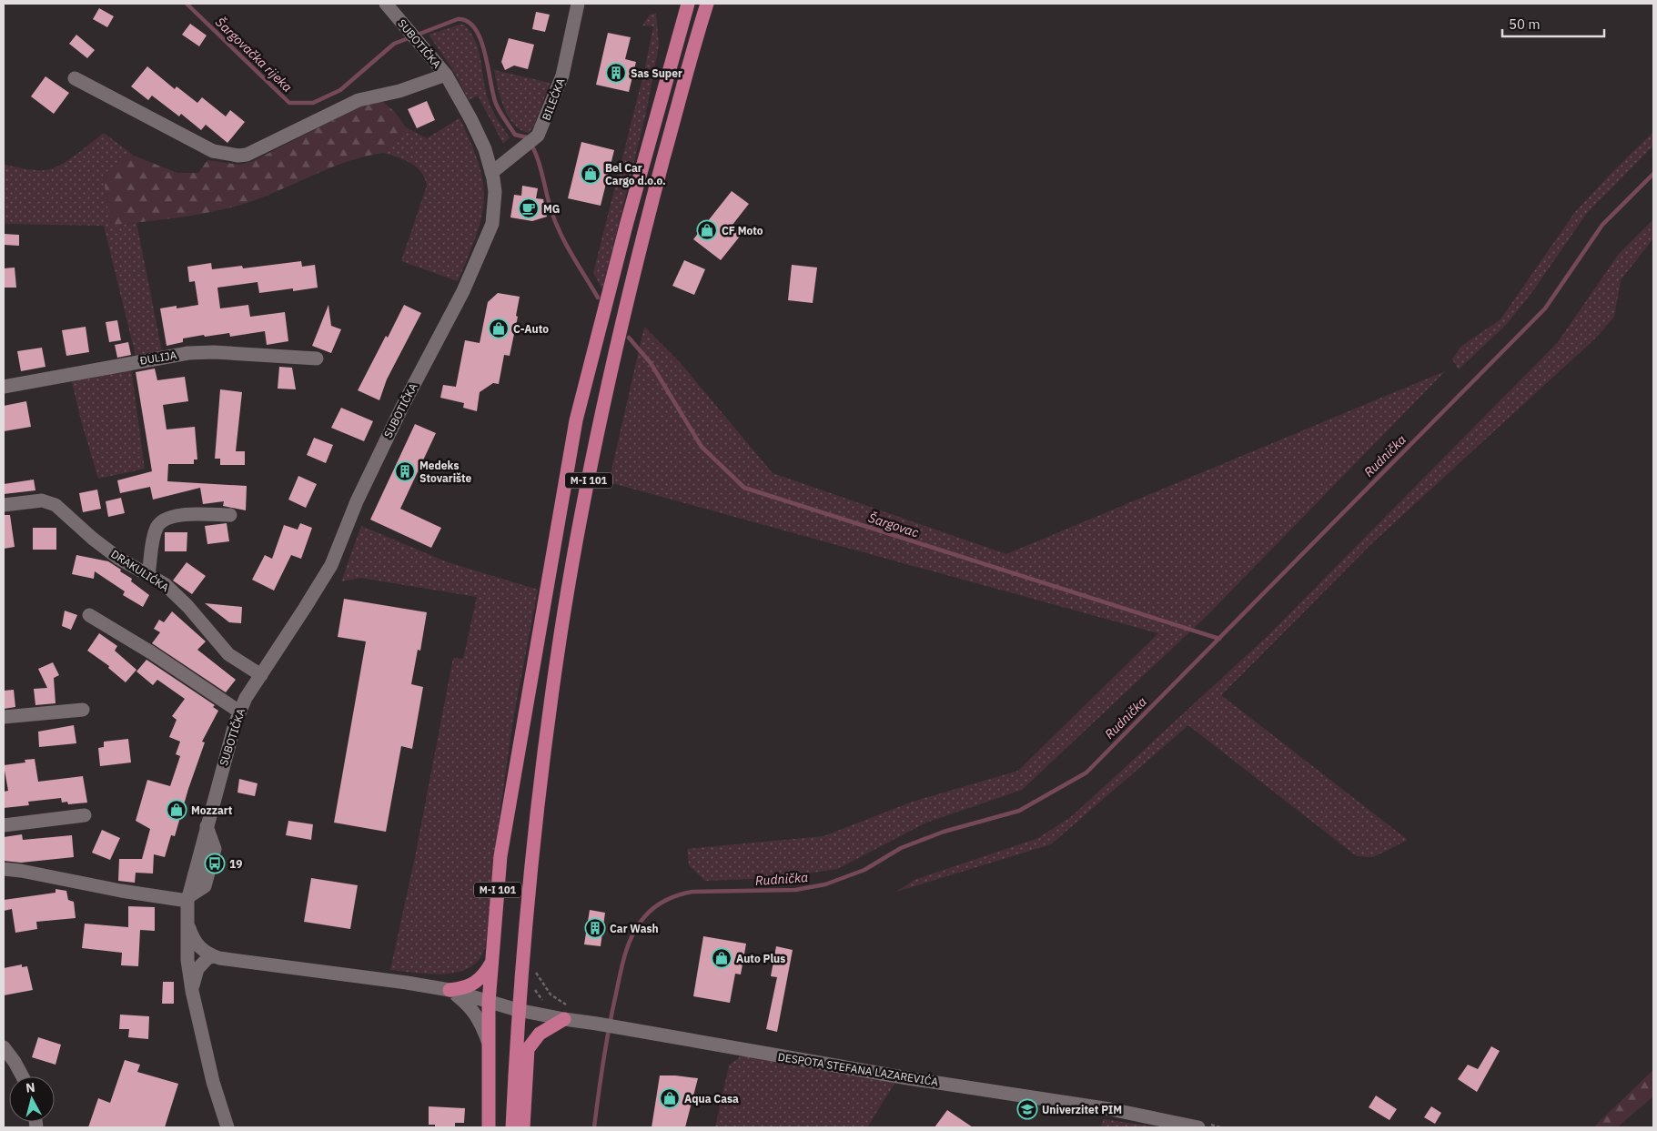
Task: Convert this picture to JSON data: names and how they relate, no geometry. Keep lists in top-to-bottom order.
{
  "streets": {
    "main road": ["M-I 101"],
    "street": [
      "SUBOTIČKA",
      "BILEĆKA",
      "ĐULIJA",
      "DRAKULIĆKA",
      "DESPOTA STEFANA LAZAREVIĆA"
    ]
  },
  "crossings": [
    ["SUBOTIČKA", "BILEĆKA"],
    ["SUBOTIČKA", "DRAKULIĆKA"],
    ["M-I 101", "DESPOTA STEFANA LAZAREVIĆA"]
  ],
  "water": ["Šargovačka rijeka", "Rudnička", "Šargovac"],
  "places": {
    "building": ["Sas Super", "Medeks Stovarište", "Car Wash"],
    "shop": [
      "Bel Car Cargo d.o.o.",
      "CF Moto",
      "C-Auto",
      "Mozzart",
      "Auto Plus",
      "Aqua Casa"
    ],
    "cafe": ["MG"],
    "bus stop": ["19"],
    "school or university": ["Univerzitet PIM"]
  },
  "scale_bar": "50 m",
  "north": "top"
}
